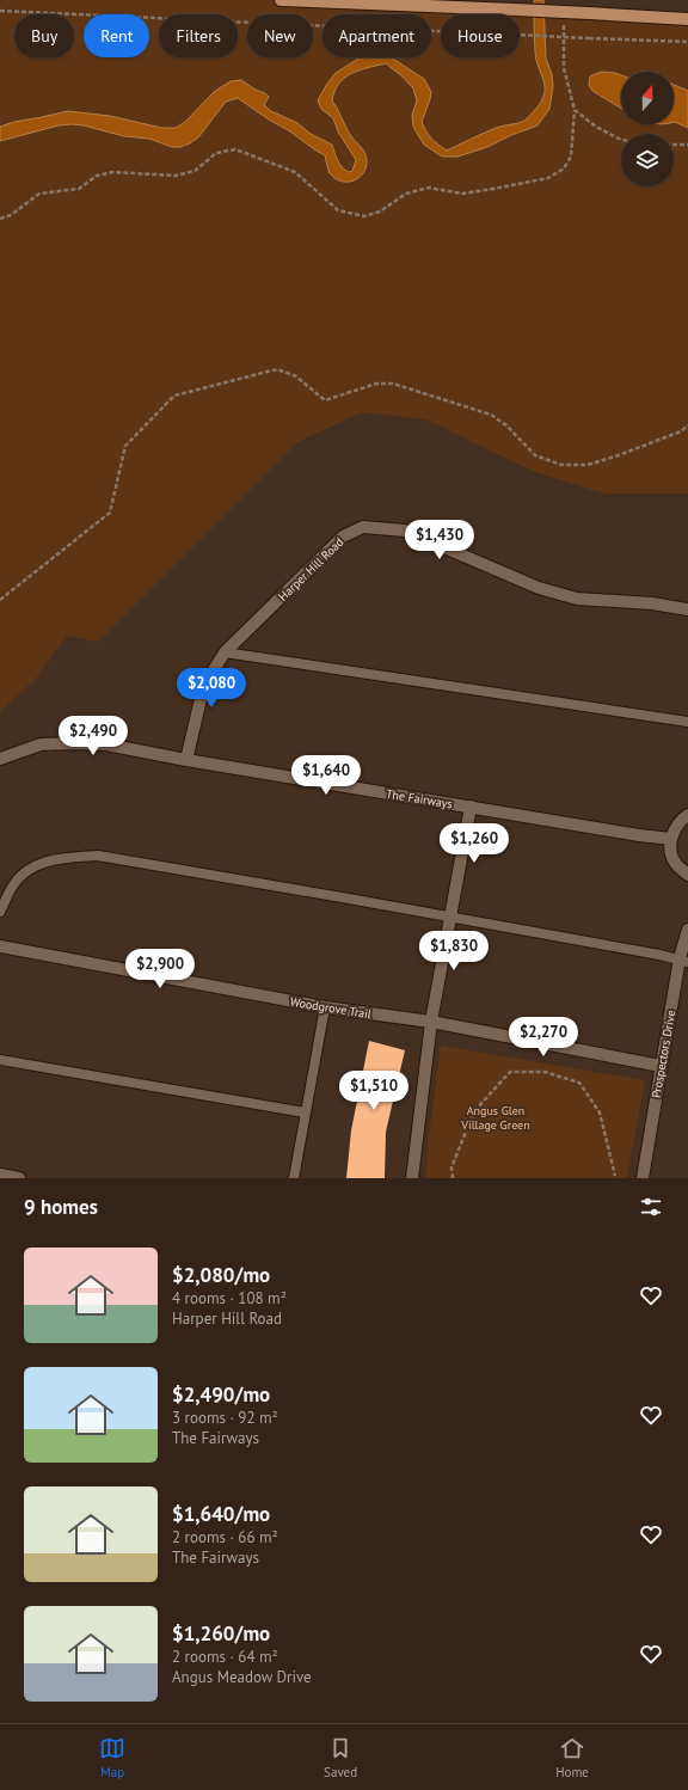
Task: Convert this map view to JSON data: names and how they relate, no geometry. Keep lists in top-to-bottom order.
{
  "streets": {
    "street": [
      "Harper Hill Road",
      "The Fairways",
      "Woodgrove Trail",
      "Prospectors Drive"
    ]
  },
  "crossings": [
    ["Harper Hill Road", "The Fairways"],
    ["Woodgrove Trail", "Prospectors Drive"]
  ],
  "parks": ["Angus Glen Village Green"],
  "north": "top",
  "page": {
    "chip": [
      "Buy",
      "Rent",
      "Filters",
      "New",
      "Apartment",
      "House"
    ],
    "price": [
      "$1,430",
      "$2,080",
      "$2,490",
      "$1,640",
      "$1,260",
      "$1,830",
      "$2,900",
      "$2,270",
      "$1,510"
    ],
    "heading": "9 homes",
    "list": [
      {
        "name": "$2,080/mo",
        "note": "4 rooms · 108 m² · Harper Hill Road"
      },
      {
        "name": "$2,490/mo",
        "note": "3 rooms · 92 m² · The Fairways"
      },
      {
        "name": "$1,640/mo",
        "note": "2 rooms · 66 m² · The Fairways"
      },
      {
        "name": "$1,260/mo",
        "note": "2 rooms · 64 m² · Angus Meadow Drive"
      }
    ],
    "tabs": ["Map", "Saved", "Home"]
  }
}
